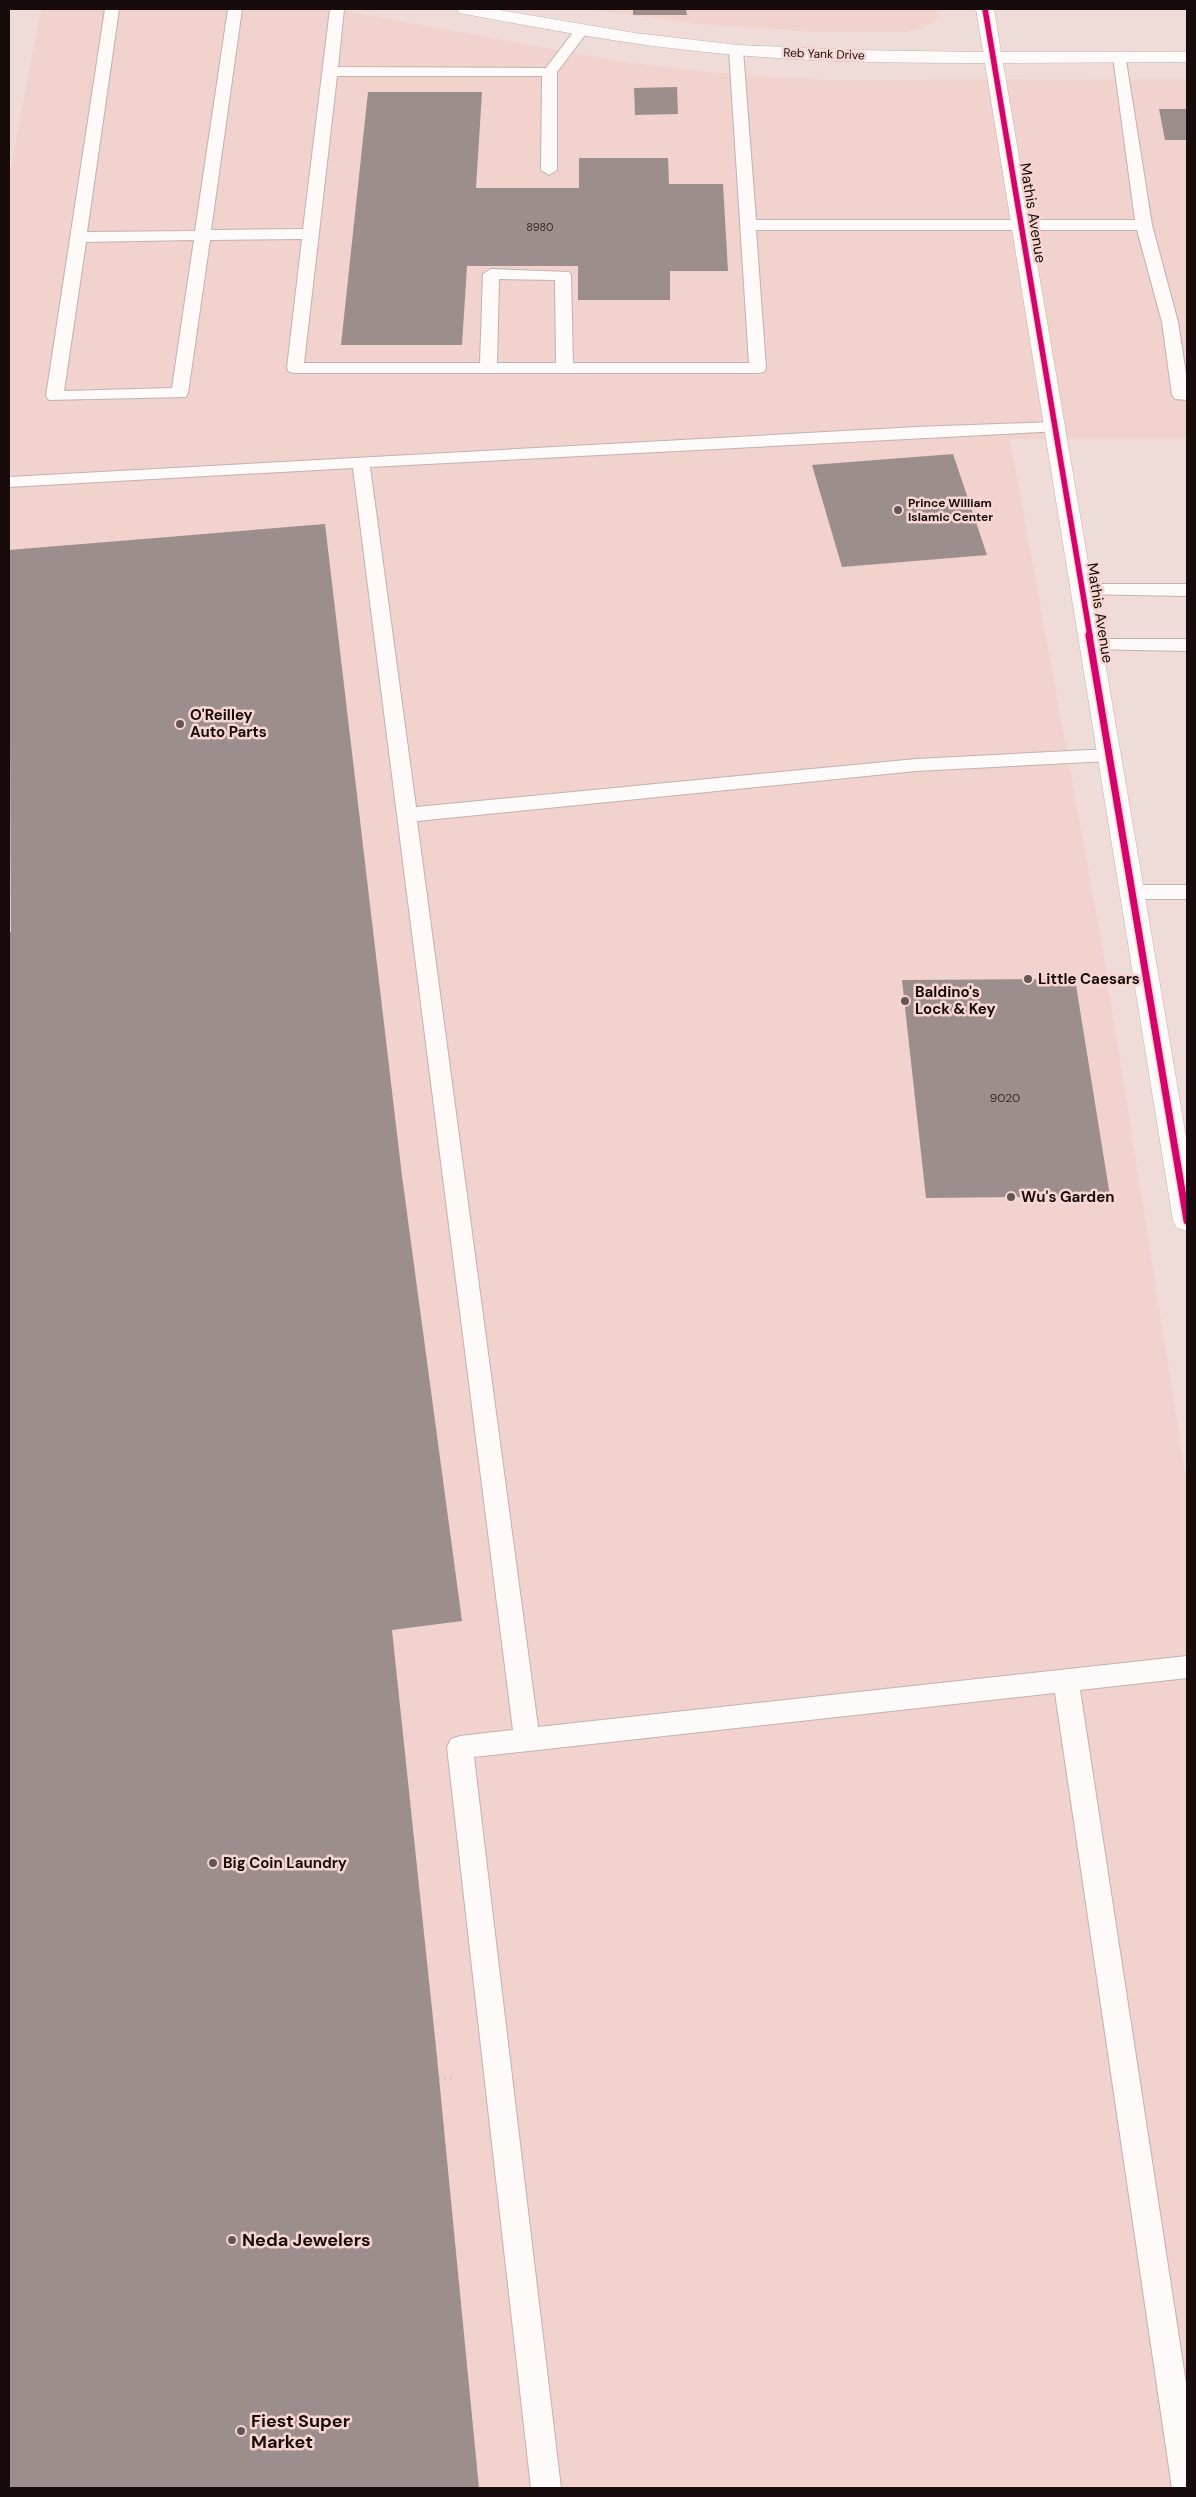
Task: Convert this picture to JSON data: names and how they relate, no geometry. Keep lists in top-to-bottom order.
{
  "streets": {
    "street": ["Reb Yank Drive", "Mathis Avenue"]
  },
  "crossings": [
    ["Reb Yank Drive", "Mathis Avenue"]
  ],
  "places": [
    "Prince William Islamic Center",
    "O'Reilley Auto Parts",
    "Little Caesars",
    "Baldino's Lock & Key",
    "Wu's Garden",
    "Big Coin Laundry",
    "Neda Jewelers",
    "Fiest Super Market"
  ],
  "house_numbers": ["8980", "9020"]
}
